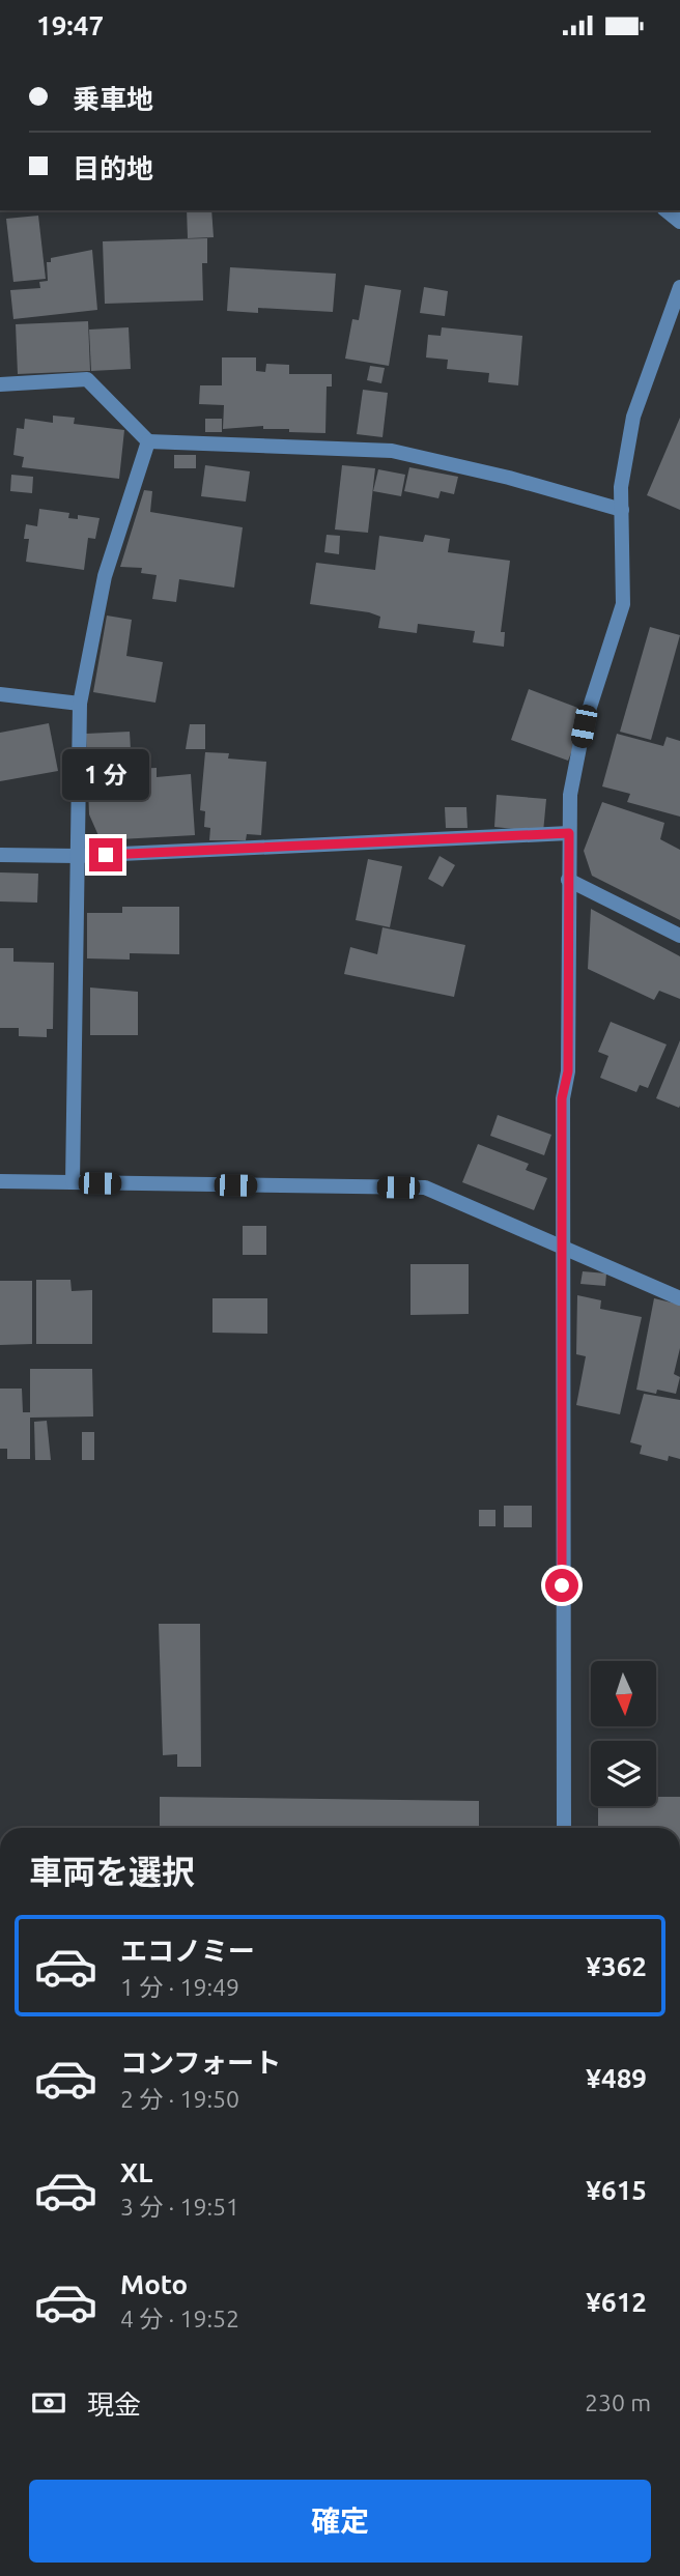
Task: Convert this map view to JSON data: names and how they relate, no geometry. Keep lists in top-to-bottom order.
{
  "north": "bottom",
  "page": {
    "status": "19:47",
    "banner": ["乗車地", "目的地"],
    "bubble": "1 分",
    "heading": "車両を選択",
    "list": [
      {
        "name": "エコノミー",
        "note": "1 分 · 19:49",
        "value": "¥362"
      },
      {
        "name": "コンフォート",
        "note": "2 分 · 19:50",
        "value": "¥489"
      },
      {
        "name": "XL",
        "note": "3 分 · 19:51",
        "value": "¥615"
      },
      {
        "name": "Moto",
        "note": "4 分 · 19:52",
        "value": "¥612"
      }
    ],
    "pay": ["現金", "230 m"],
    "buttons": "確定"
  }
}
